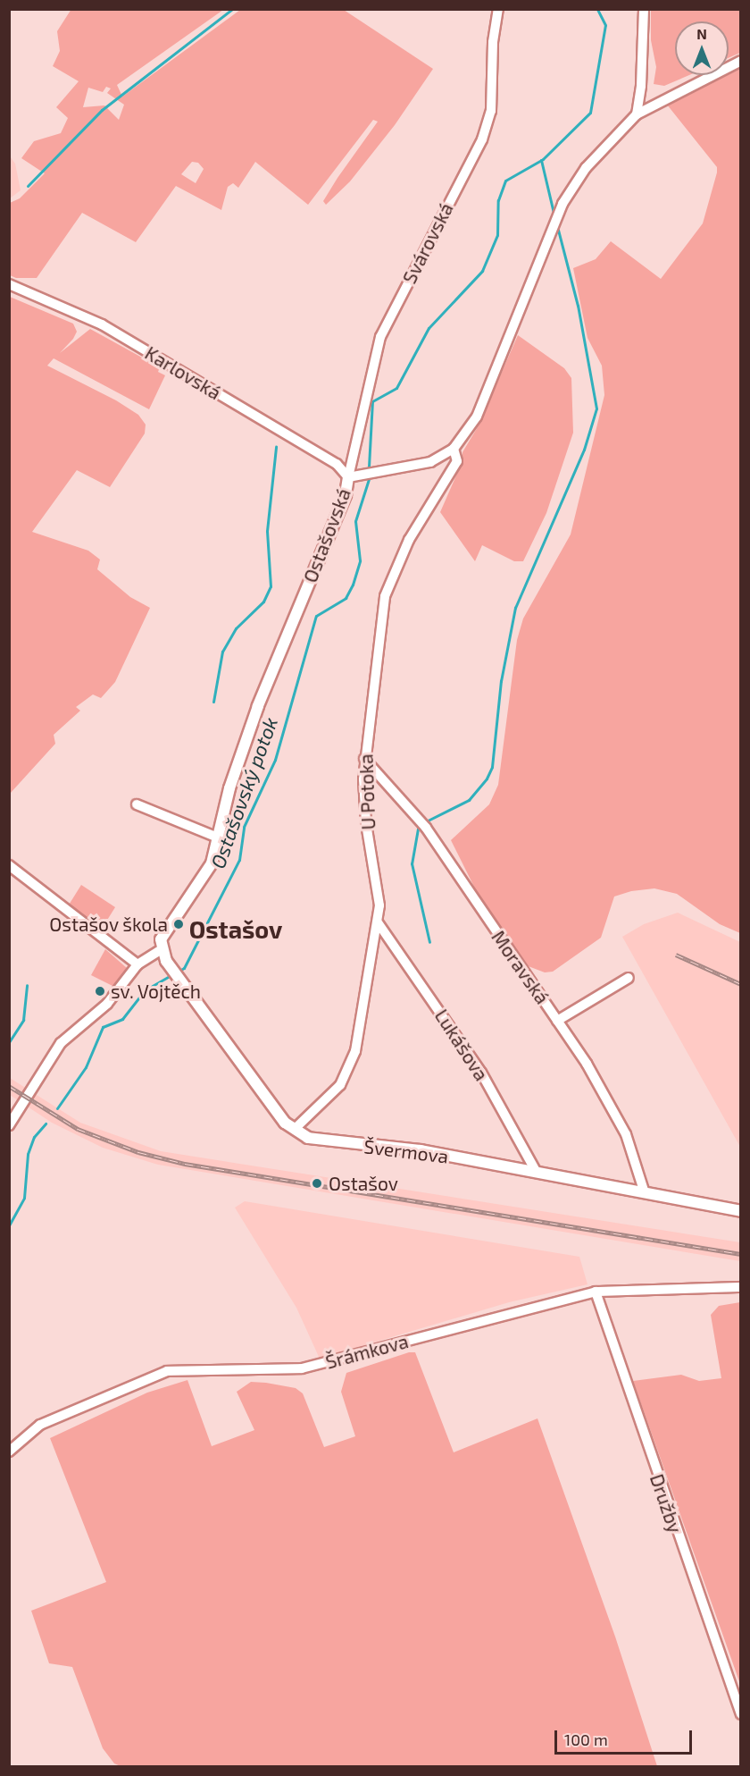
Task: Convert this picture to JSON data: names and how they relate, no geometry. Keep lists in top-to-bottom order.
{
  "streets": {
    "street": [
      "Svárovská",
      "Karlovská",
      "Ostašovská",
      "U Potoka",
      "Moravská",
      "Lukášova",
      "Švermova",
      "Šrámkova",
      "Družby"
    ]
  },
  "crossings": [
    ["Svárovská", "Karlovská"],
    ["Svárovská", "Ostašovská"],
    ["Karlovská", "Ostašovská"],
    ["Ostašovská", "U Potoka"],
    ["Ostašovská", "Švermova"],
    ["U Potoka", "Moravská"],
    ["U Potoka", "Lukášova"],
    ["U Potoka", "Švermova"],
    ["Moravská", "Švermova"],
    ["Lukášova", "Švermova"],
    ["Šrámkova", "Družby"]
  ],
  "districts": ["Ostašov"],
  "water": ["Ostašovský potok"],
  "places": ["Ostašov škola", "sv. Vojtěch", "Ostašov"],
  "scale_bar": "100 m",
  "north": "top"
}
